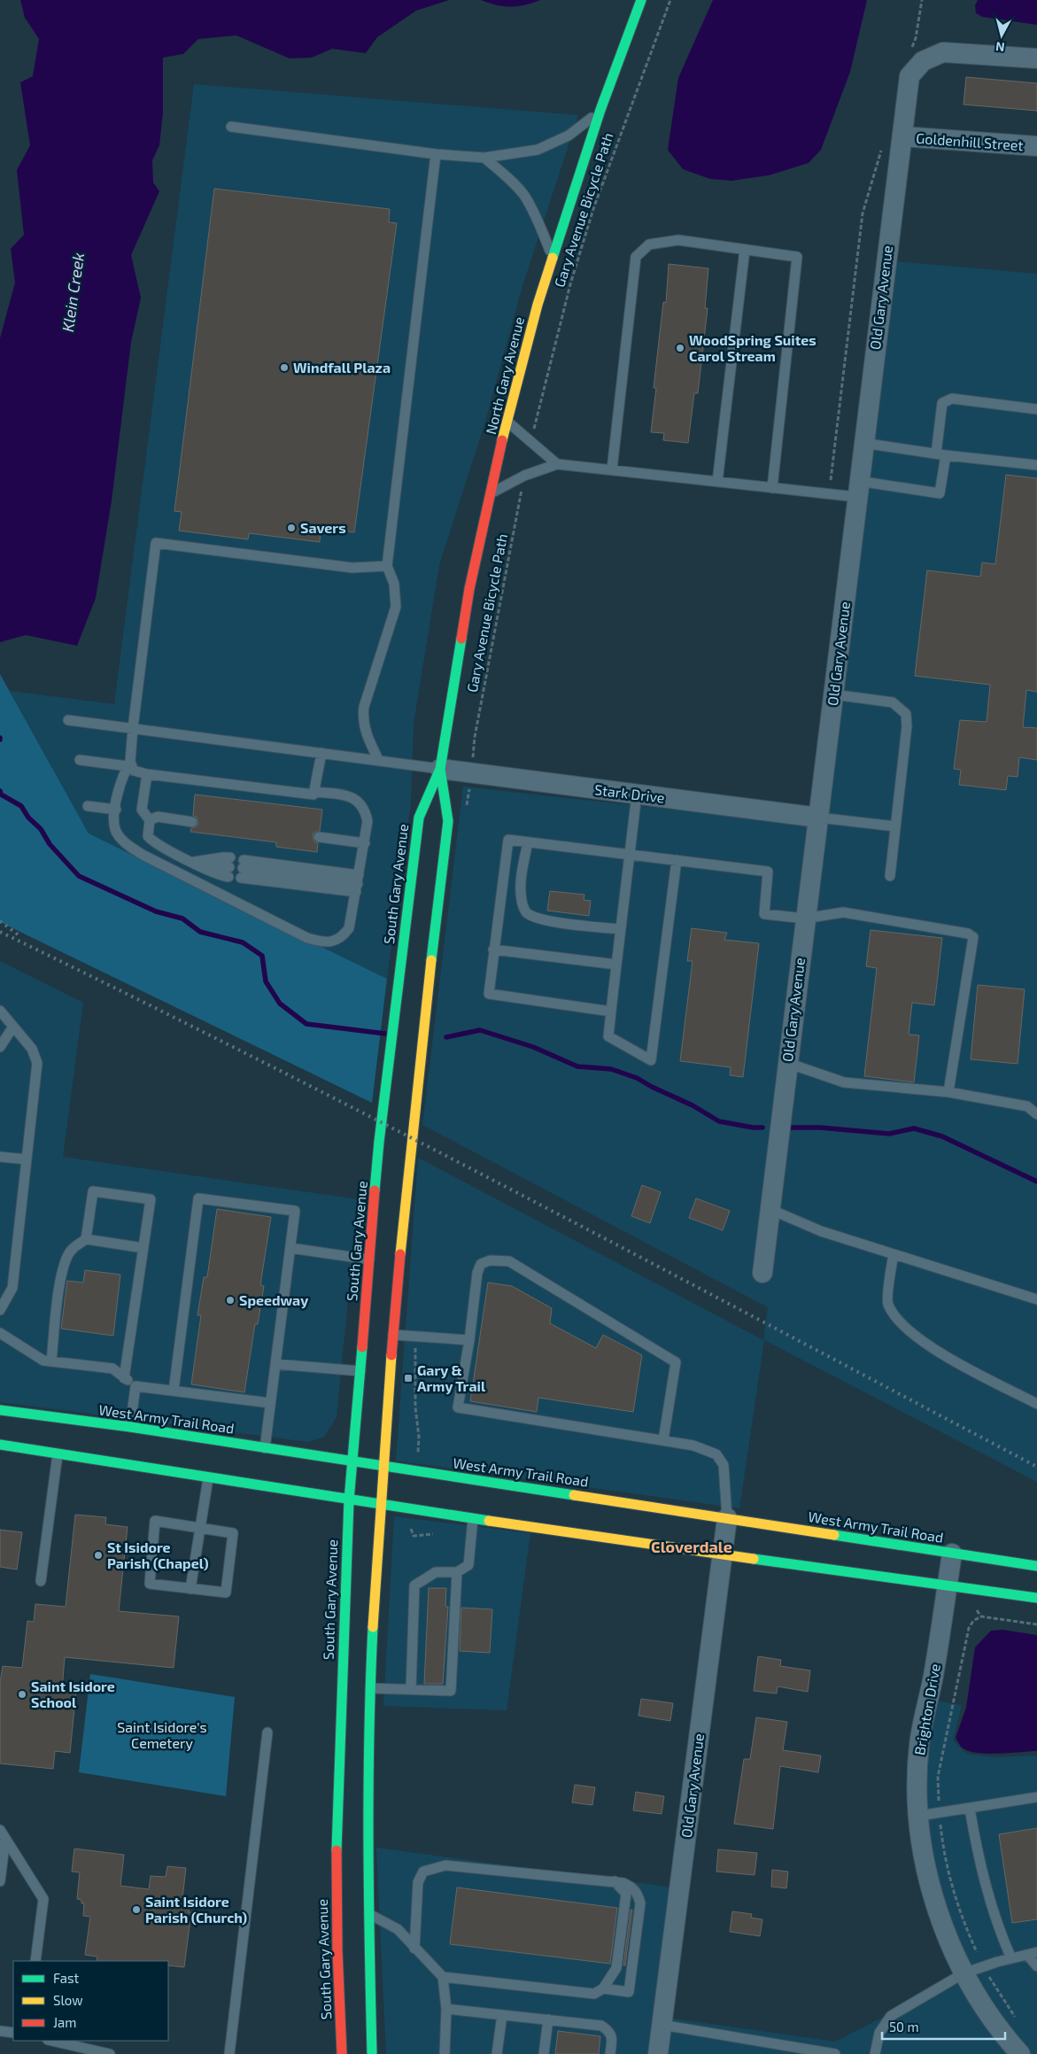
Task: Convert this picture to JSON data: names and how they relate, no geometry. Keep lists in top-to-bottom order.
{
  "streets": {
    "main road": ["North Gary Avenue", "South Gary Avenue", "West Army Trail Road"],
    "street": [
      "Goldenhill Street",
      "Old Gary Avenue",
      "Stark Drive",
      "Brighton Drive"
    ],
    "path": ["Gary Avenue Bicycle Path"]
  },
  "crossings": [
    ["Goldenhill Street", "Old Gary Avenue"],
    ["Old Gary Avenue", "Stark Drive"],
    ["Old Gary Avenue", "West Army Trail Road"],
    ["North Gary Avenue", "Stark Drive"],
    ["North Gary Avenue", "South Gary Avenue"],
    ["Stark Drive", "South Gary Avenue"],
    ["South Gary Avenue", "West Army Trail Road"],
    ["West Army Trail Road", "Brighton Drive"]
  ],
  "districts": ["Cloverdale"],
  "water": ["Klein Creek"],
  "parks": ["Saint Isidore's Cemetery"],
  "places": {
    "other": [
      "WoodSpring Suites Carol Stream",
      "Windfall Plaza",
      "Savers",
      "Speedway",
      "St Isidore Parish (Chapel)",
      "Saint Isidore School",
      "Saint Isidore Parish (Church)"
    ],
    "transit": ["Gary & Army Trail"]
  },
  "legend": ["Fast", "Slow", "Jam"],
  "scale_bar": "50 m",
  "north": "bottom"
}
